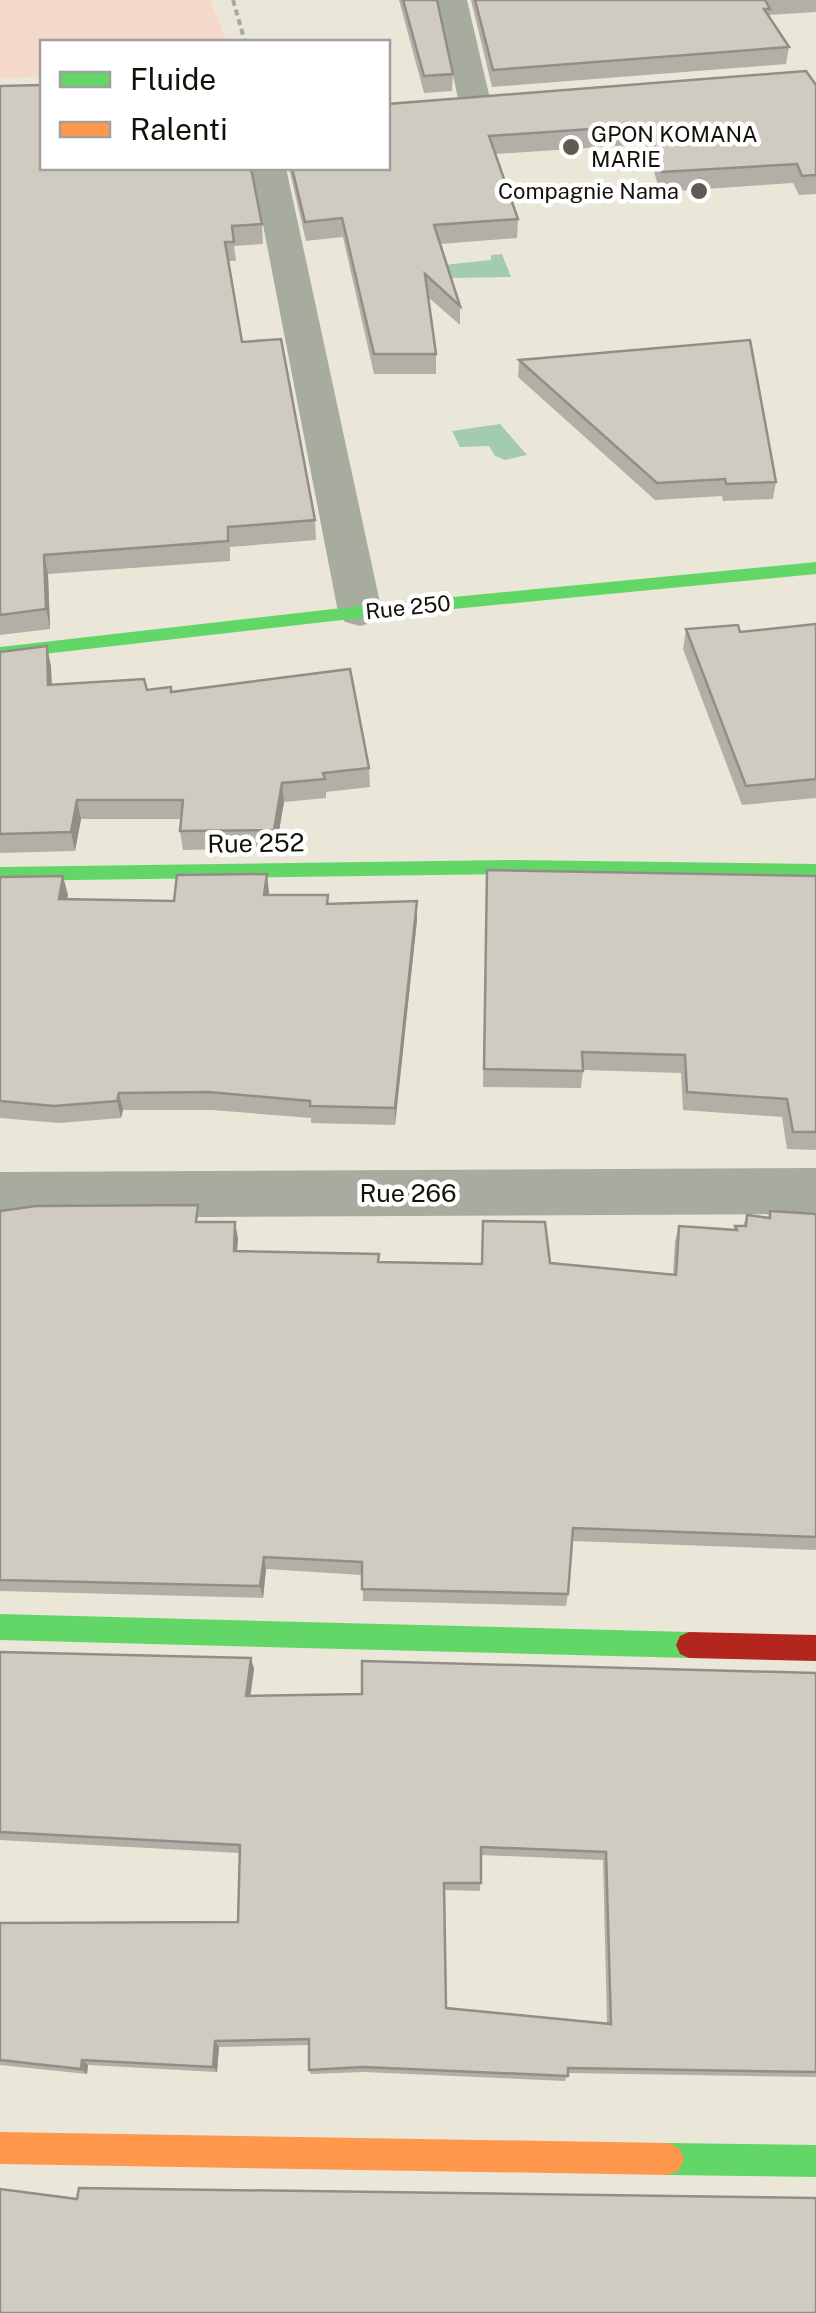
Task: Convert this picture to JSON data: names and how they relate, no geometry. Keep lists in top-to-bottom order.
{
  "streets": {
    "street": ["Rue 250", "Rue 252", "Rue 266"]
  },
  "places": ["GPON KOMANA MARIE", "Compagnie Nama"],
  "legend": ["Fluide", "Ralenti"]
}
